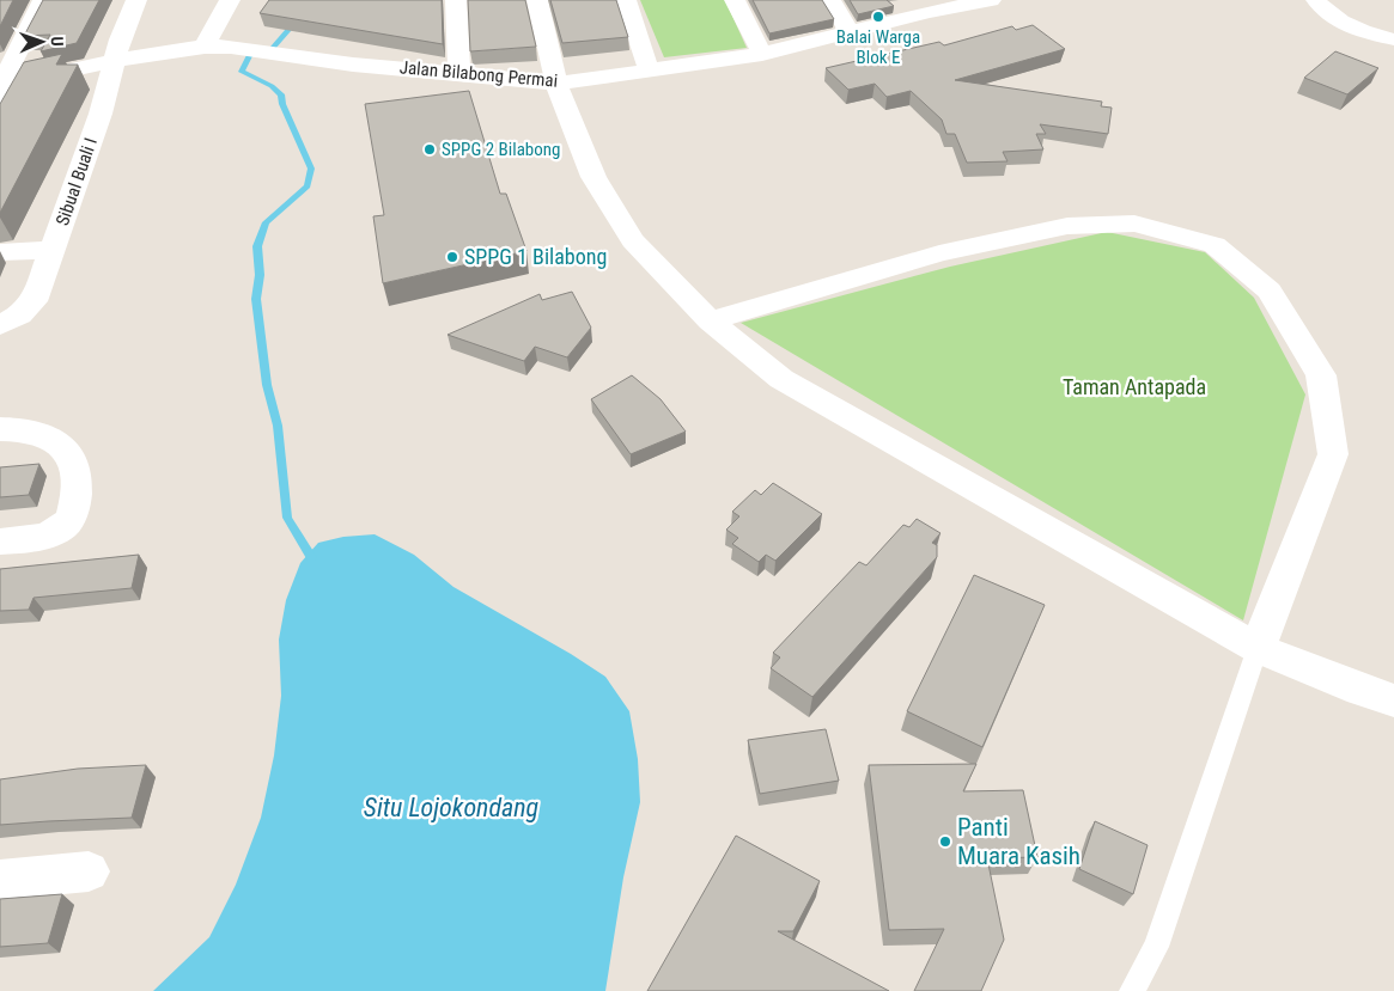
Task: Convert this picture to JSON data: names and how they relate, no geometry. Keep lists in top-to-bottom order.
{
  "streets": {
    "street": ["Jalan Bilabong Permai", "Sibual Buali I"]
  },
  "crossings": [
    ["Jalan Bilabong Permai", "Sibual Buali I"]
  ],
  "water": ["Situ Lojokondang"],
  "parks": ["Taman Antapada"],
  "places": [
    "Balai Warga Blok E",
    "SPPG 2 Bilabong",
    "SPPG 1 Bilabong",
    "Panti Muara Kasih"
  ],
  "north": "right"
}
